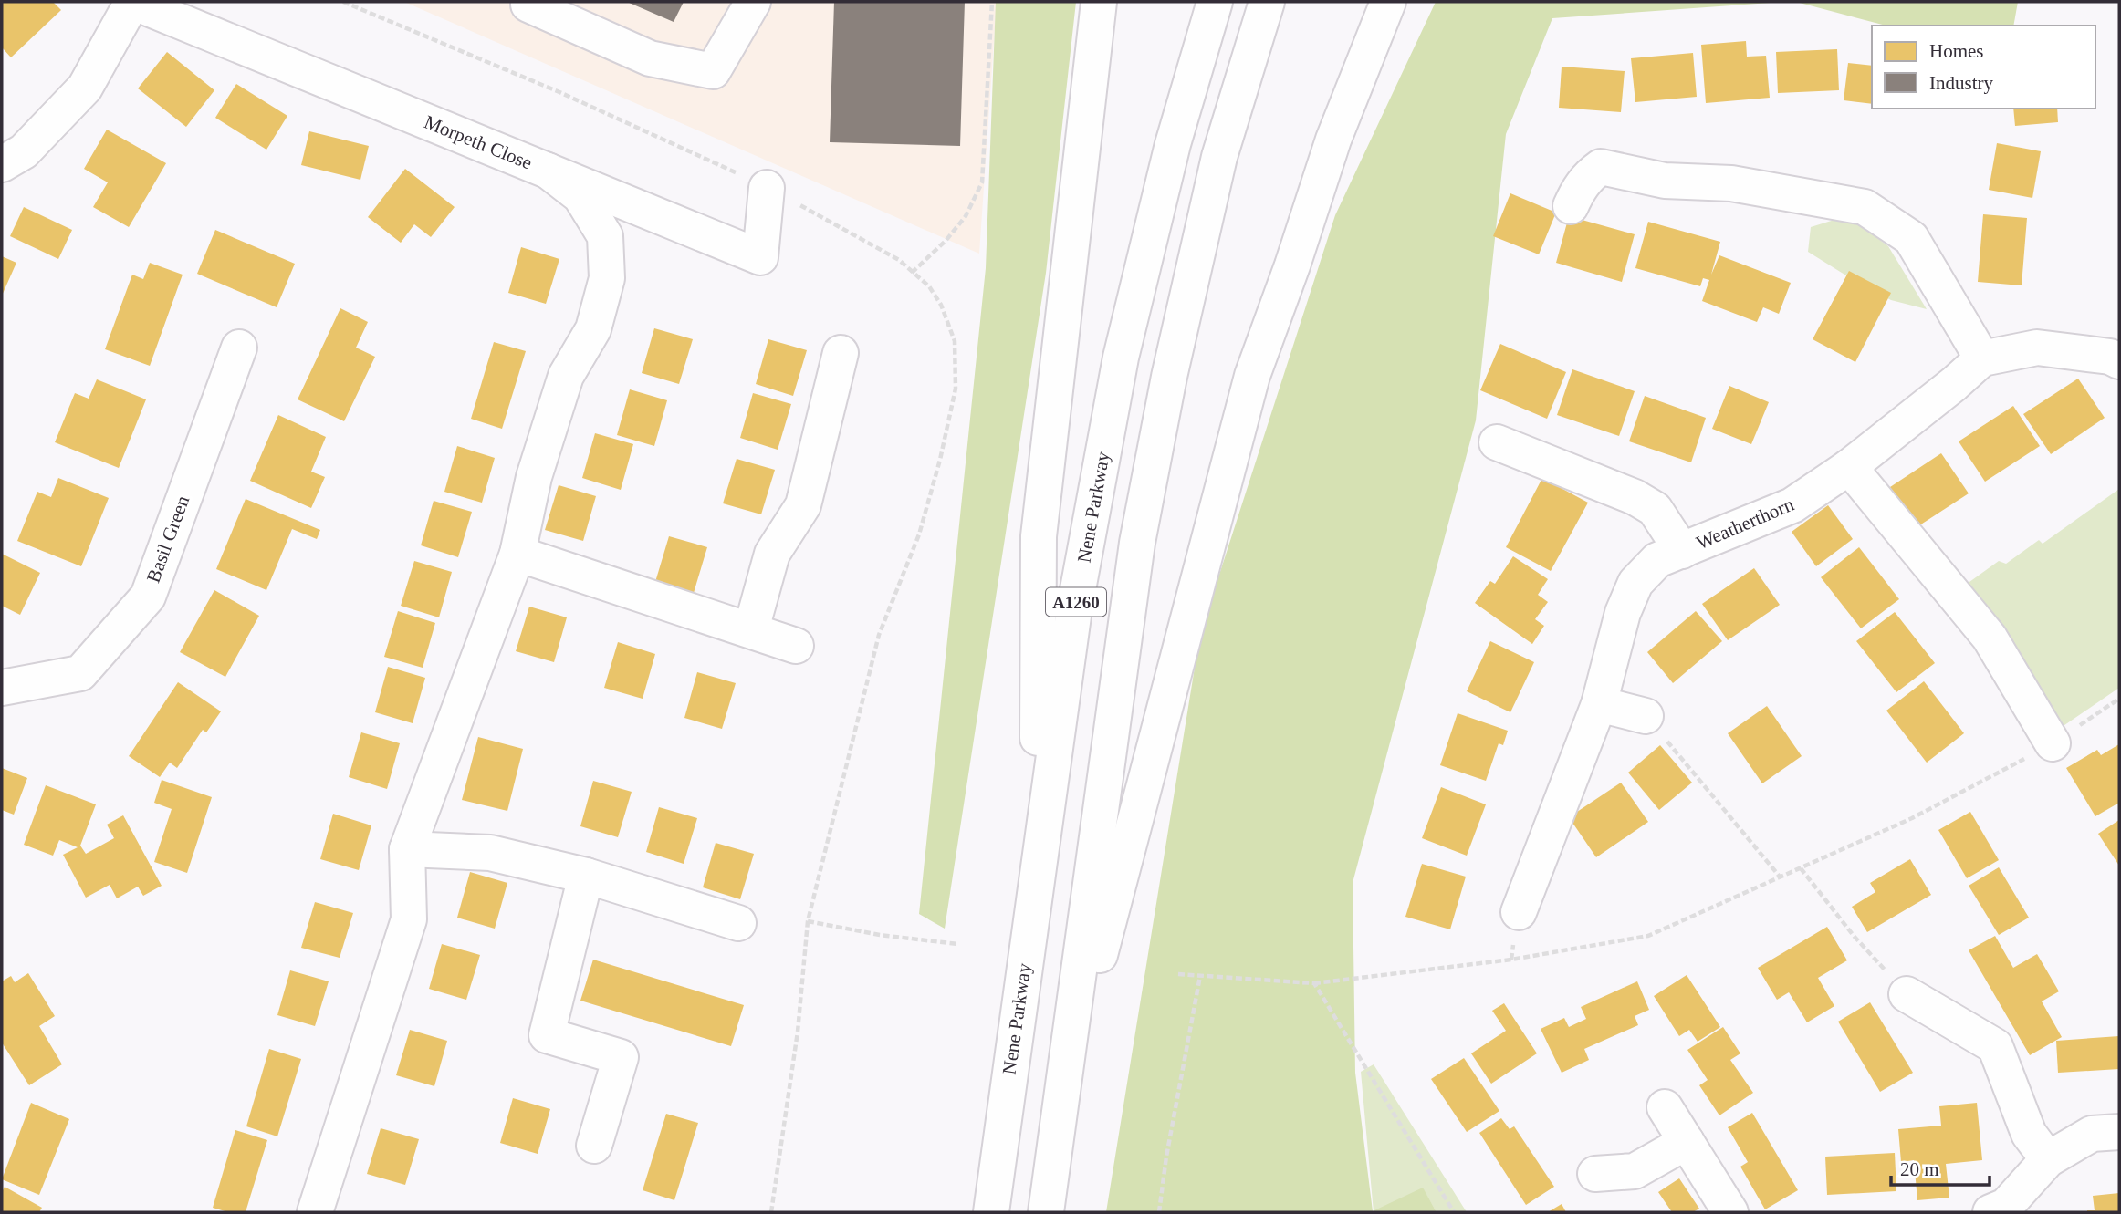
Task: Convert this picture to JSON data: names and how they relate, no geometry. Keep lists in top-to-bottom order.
{
  "streets": {
    "main road": [
      "Morpeth Close",
      "Nene Parkway",
      "Weatherthorn",
      "Basil Green",
      "A1260"
    ]
  },
  "legend": ["Homes", "Industry"],
  "scale_bar": "20 m"
}
